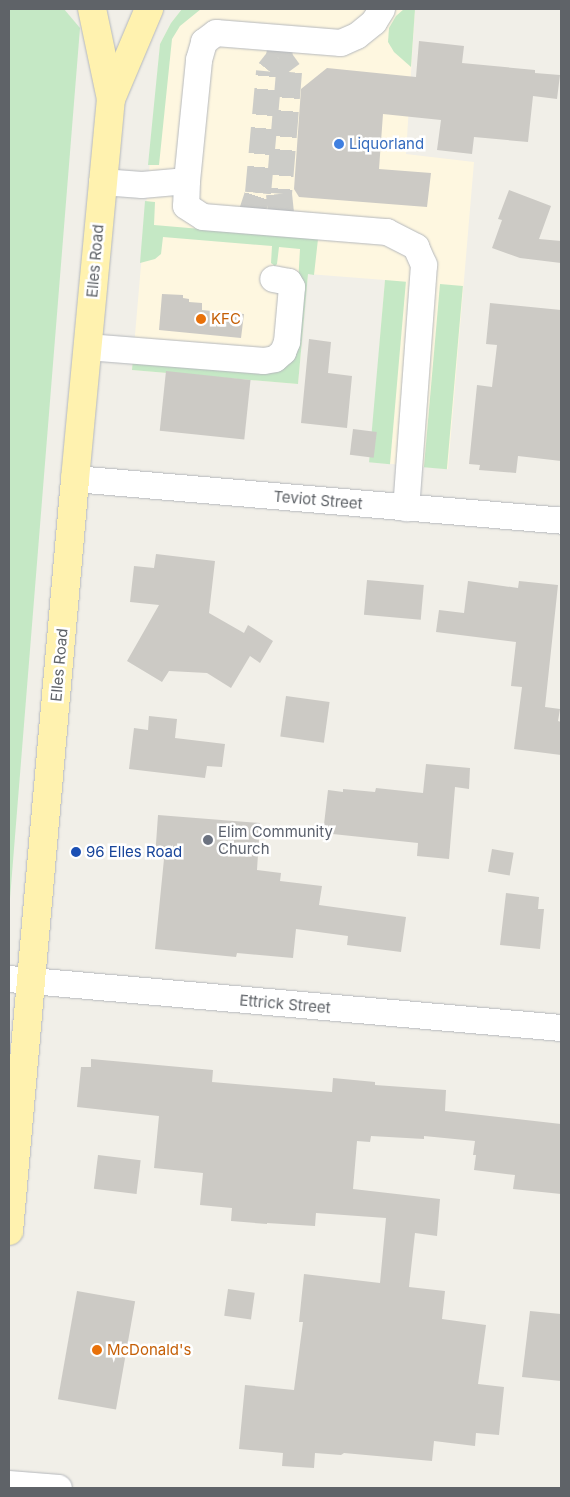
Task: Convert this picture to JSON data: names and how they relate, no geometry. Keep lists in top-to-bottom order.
{
  "streets": {
    "main road": ["Elles Road"],
    "street": ["Teviot Street", "Ettrick Street"]
  },
  "crossings": [
    ["Elles Road", "Teviot Street"],
    ["Elles Road", "Ettrick Street"]
  ],
  "places": [
    "Liquorland",
    "KFC",
    "Elim Community Church",
    "96 Elles Road",
    "McDonald's"
  ]
}
